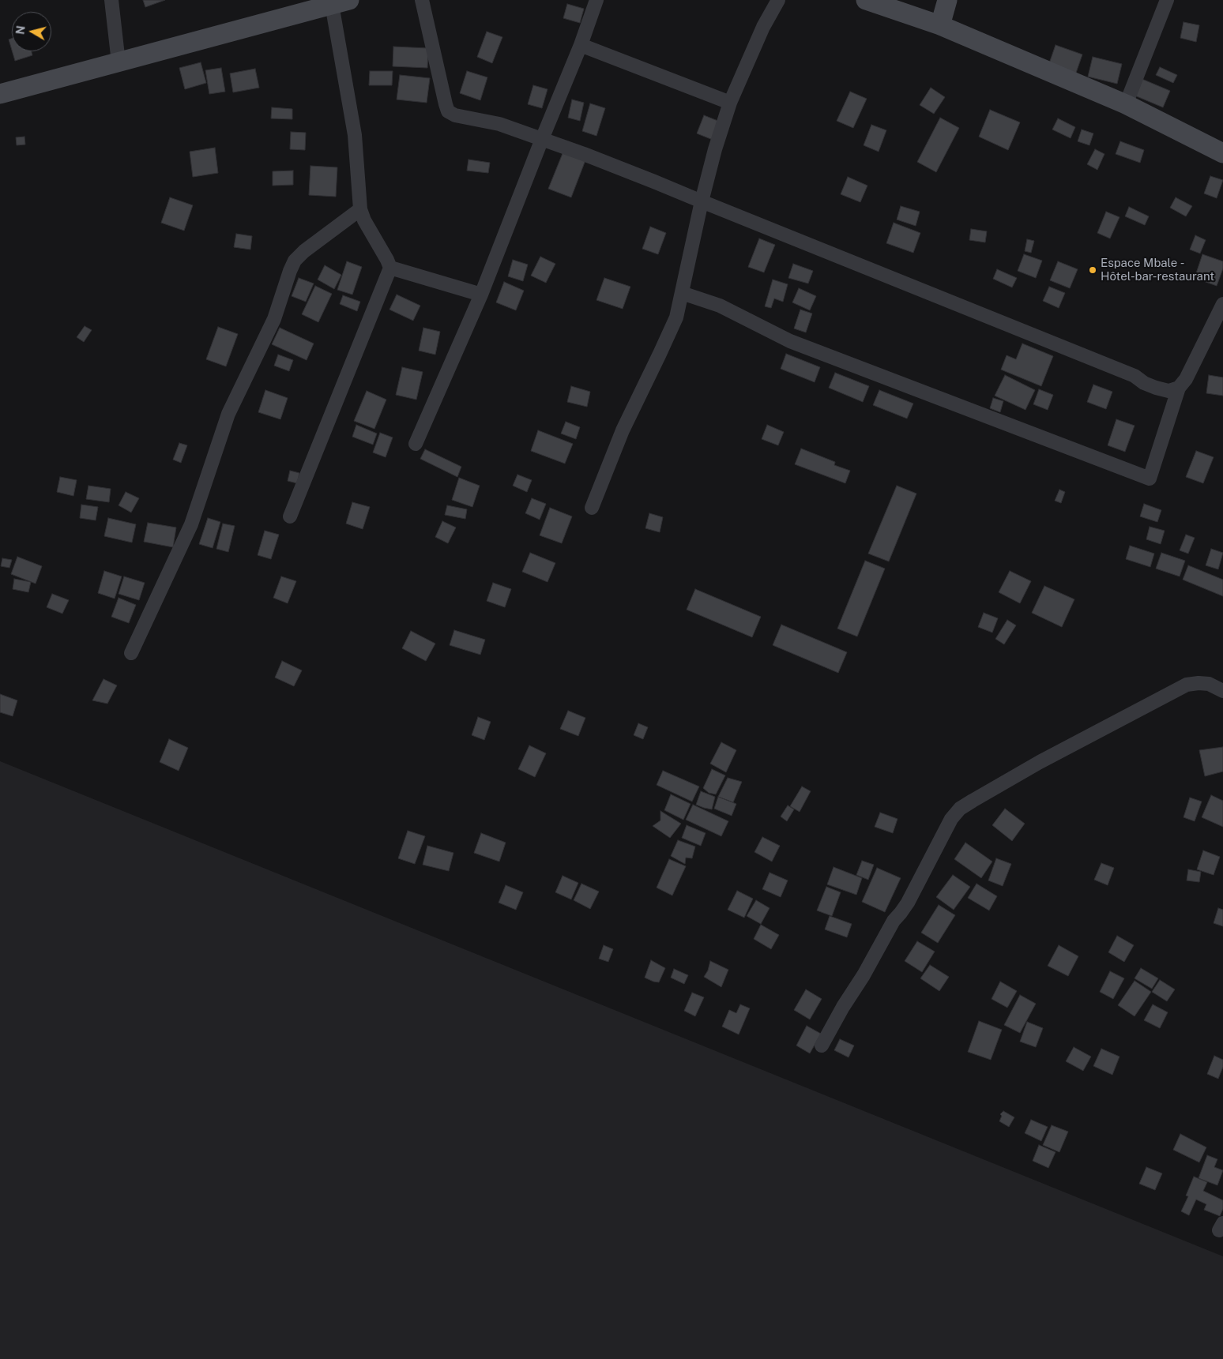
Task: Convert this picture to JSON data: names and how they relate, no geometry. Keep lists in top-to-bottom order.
{
  "places": ["Espace Mbale - Hôtel-bar-restaurant"],
  "north": "left"
}
